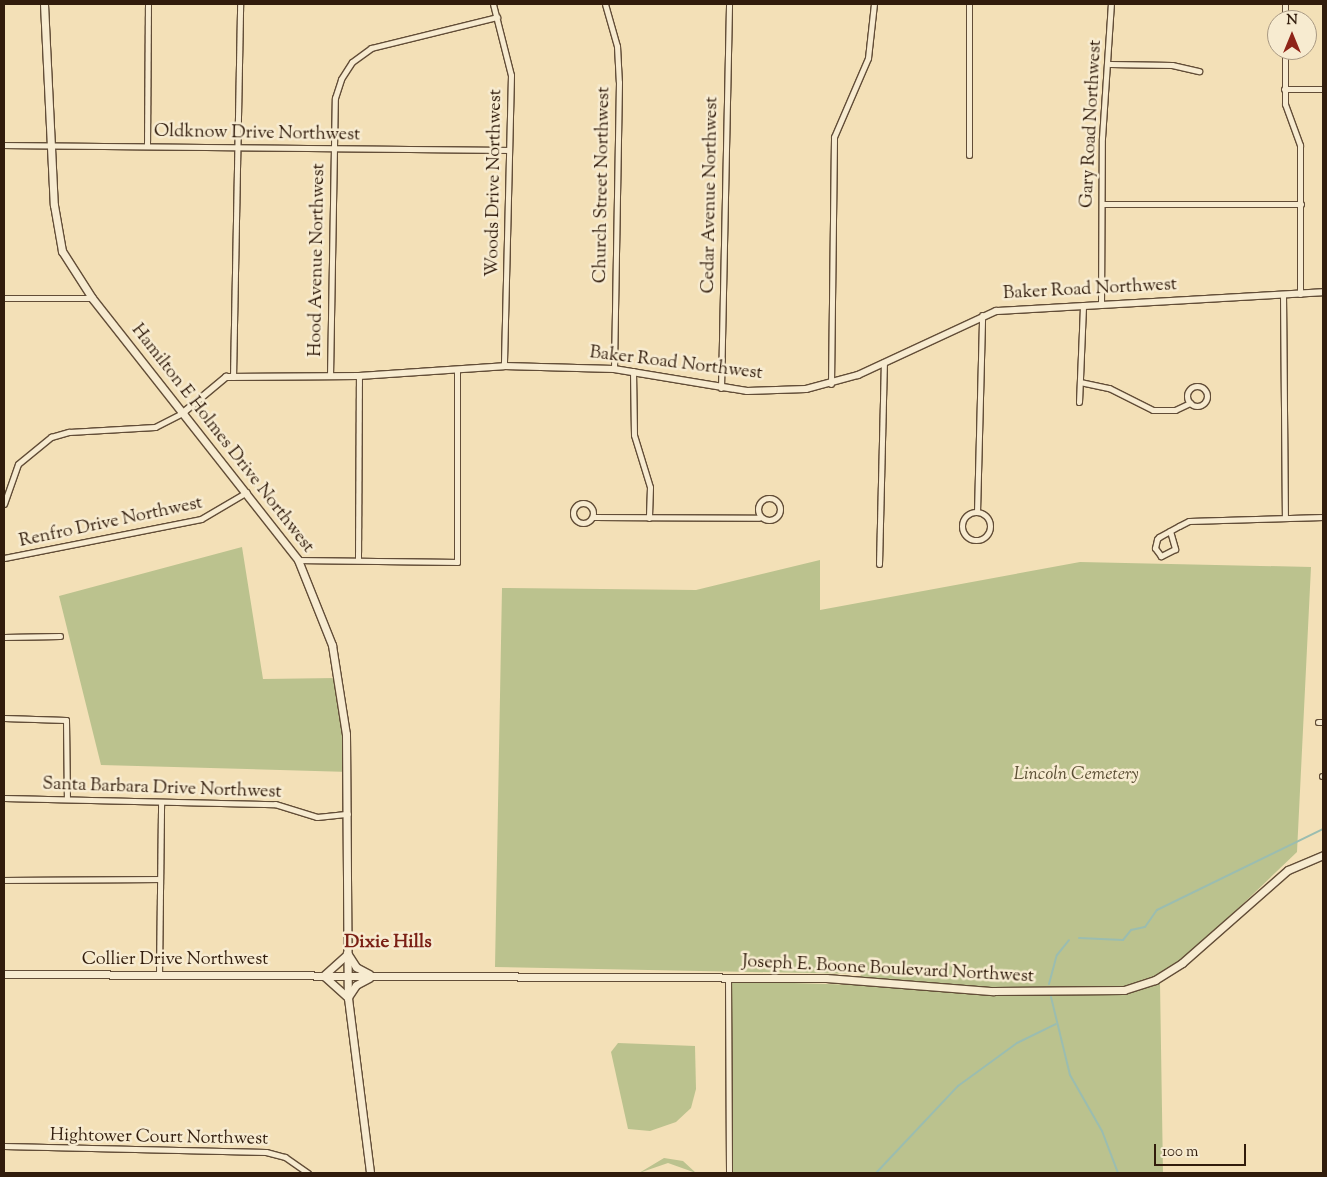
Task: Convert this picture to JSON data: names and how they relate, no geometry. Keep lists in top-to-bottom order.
{
  "streets": {
    "main road": ["Hamilton E Holmes Drive Northwest", "Collier Drive Northwest", "Joseph E. Boone Boulevard Northwest"],
    "street": [
      "Gary Road Northwest",
      "Oldknow Drive Northwest",
      "Woods Drive Northwest",
      "Church Street Northwest",
      "Cedar Avenue Northwest",
      "Hood Avenue Northwest",
      "Baker Road Northwest",
      "Renfro Drive Northwest",
      "Santa Barbara Drive Northwest",
      "Hightower Court Northwest"
    ]
  },
  "crossings": [
    ["Gary Road Northwest", "Baker Road Northwest"],
    ["Oldknow Drive Northwest", "Woods Drive Northwest"],
    ["Oldknow Drive Northwest", "Hood Avenue Northwest"],
    ["Oldknow Drive Northwest", "Hamilton E Holmes Drive Northwest"],
    ["Woods Drive Northwest", "Hood Avenue Northwest"],
    ["Woods Drive Northwest", "Baker Road Northwest"],
    ["Church Street Northwest", "Baker Road Northwest"],
    ["Cedar Avenue Northwest", "Baker Road Northwest"],
    ["Hood Avenue Northwest", "Baker Road Northwest"],
    ["Baker Road Northwest", "Hamilton E Holmes Drive Northwest"],
    ["Hamilton E Holmes Drive Northwest", "Renfro Drive Northwest"],
    ["Hamilton E Holmes Drive Northwest", "Santa Barbara Drive Northwest"],
    ["Hamilton E Holmes Drive Northwest", "Collier Drive Northwest"],
    ["Hamilton E Holmes Drive Northwest", "Joseph E. Boone Boulevard Northwest"],
    ["Collier Drive Northwest", "Joseph E. Boone Boulevard Northwest"]
  ],
  "districts": ["Dixie Hills"],
  "parks": ["Lincoln Cemetery"],
  "scale_bar": "100 m",
  "north": "top"
}
